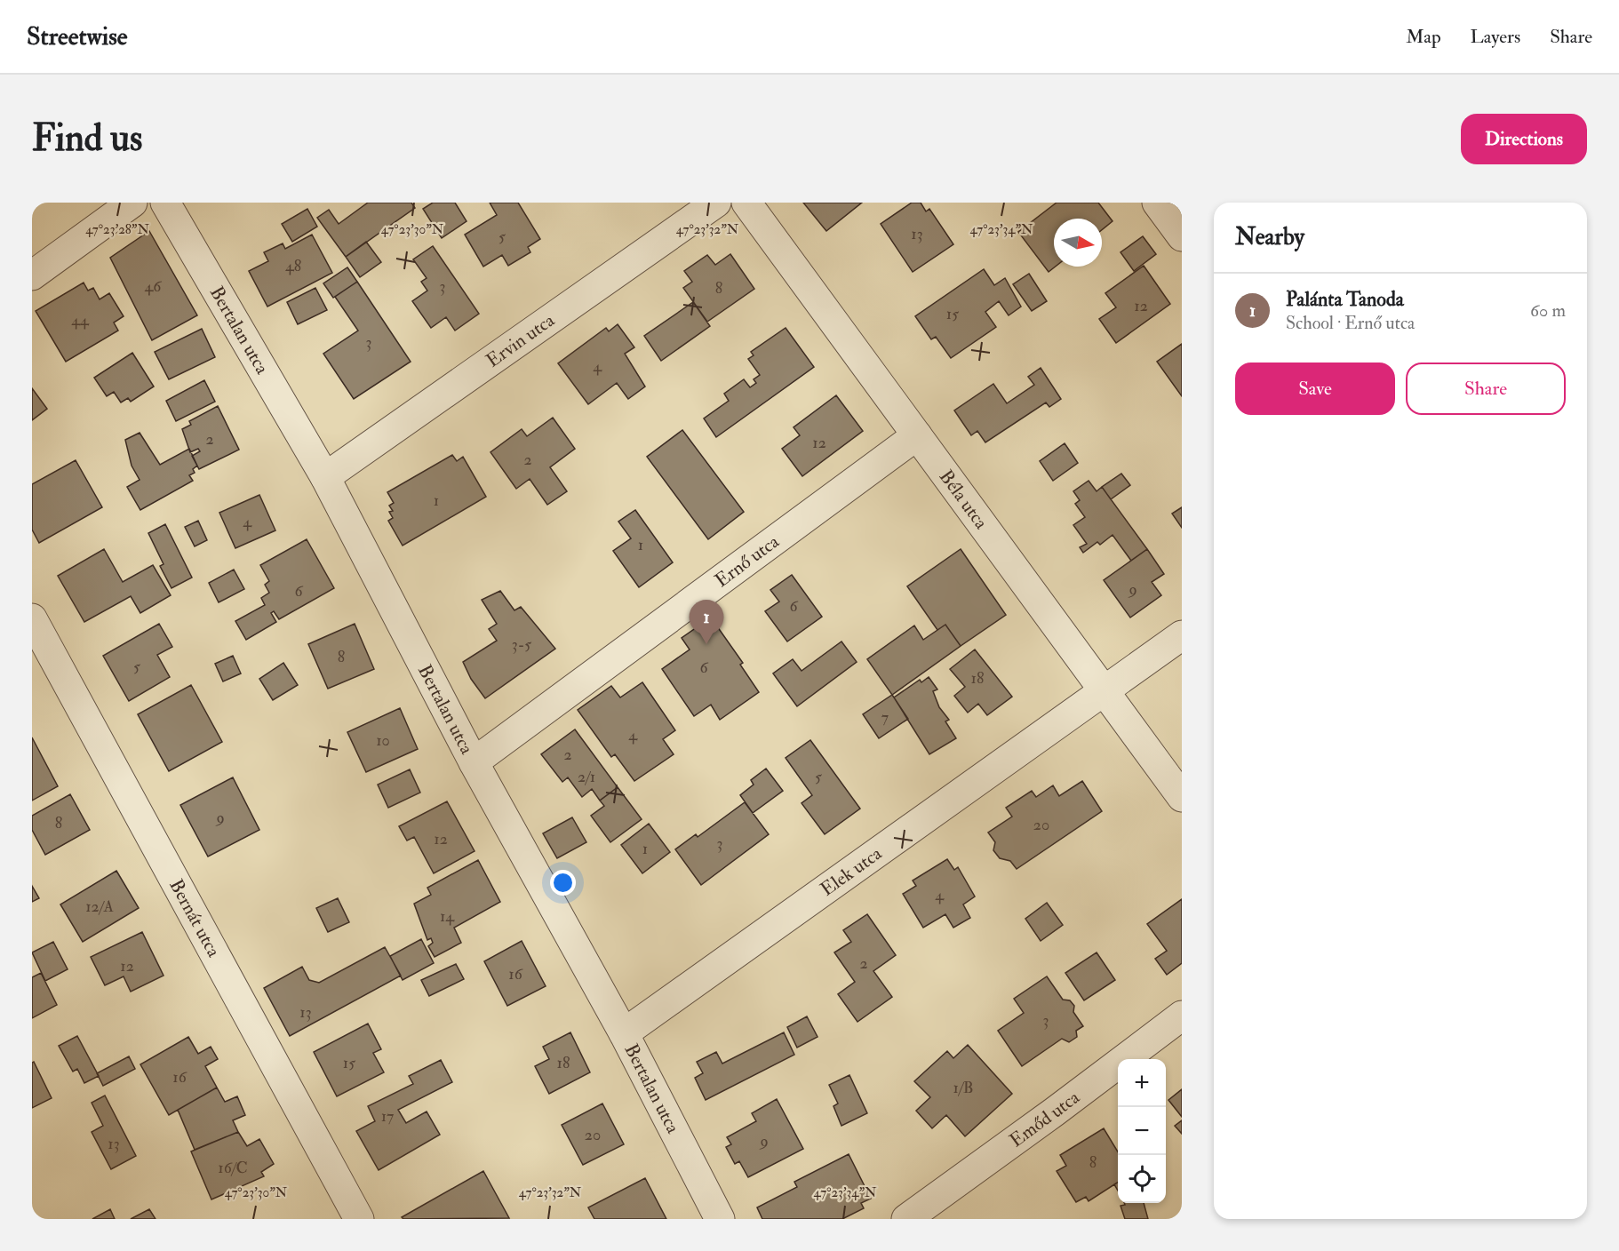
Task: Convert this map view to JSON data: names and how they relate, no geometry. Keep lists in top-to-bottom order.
{
  "streets": {
    "street": [
      "Bertalan utca",
      "Ervin utca",
      "Béla utca",
      "Ernő utca",
      "Elek utca",
      "Bernát utca",
      "Emőd utca"
    ]
  },
  "crossings": [
    ["Bertalan utca", "Ervin utca"],
    ["Bertalan utca", "Ernő utca"],
    ["Bertalan utca", "Elek utca"],
    ["Béla utca", "Ernő utca"],
    ["Béla utca", "Elek utca"]
  ],
  "house_numbers": [
    "13",
    "5",
    "48",
    "46",
    "3",
    "8",
    "12",
    "15",
    "44",
    "3",
    "4",
    "2",
    "12",
    "2",
    "1",
    "4",
    "1",
    "9",
    "6",
    "6",
    "3-5",
    "8",
    "5",
    "6",
    "18",
    "7",
    "4",
    "10",
    "2",
    "2/1",
    "5",
    "9",
    "8",
    "20",
    "12",
    "3",
    "1",
    "4",
    "12/A",
    "14",
    "2",
    "12",
    "16",
    "13",
    "3",
    "15",
    "18",
    "16",
    "1/B",
    "17",
    "20",
    "9",
    "13",
    "8",
    "16/C"
  ],
  "north": "right",
  "page": {
    "header": "Streetwise",
    "nav": ["Map", "Layers", "Share"],
    "buttons": [
      "Directions",
      ["Save", "Share"]
    ],
    "title": "Find us",
    "heading": "Nearby",
    "list": [
      {
        "mark": "1",
        "name": "Palánta Tanoda",
        "note": "School · Ernő utca",
        "value": "60 m"
      }
    ],
    "pins": "1",
    "map_buttons": ["+", "−"]
  },
  "coordinates": [
    "47°23'28\"N",
    "47°23'30\"N",
    "47°23'32\"N",
    "47°23'34\"N"
  ]
}
